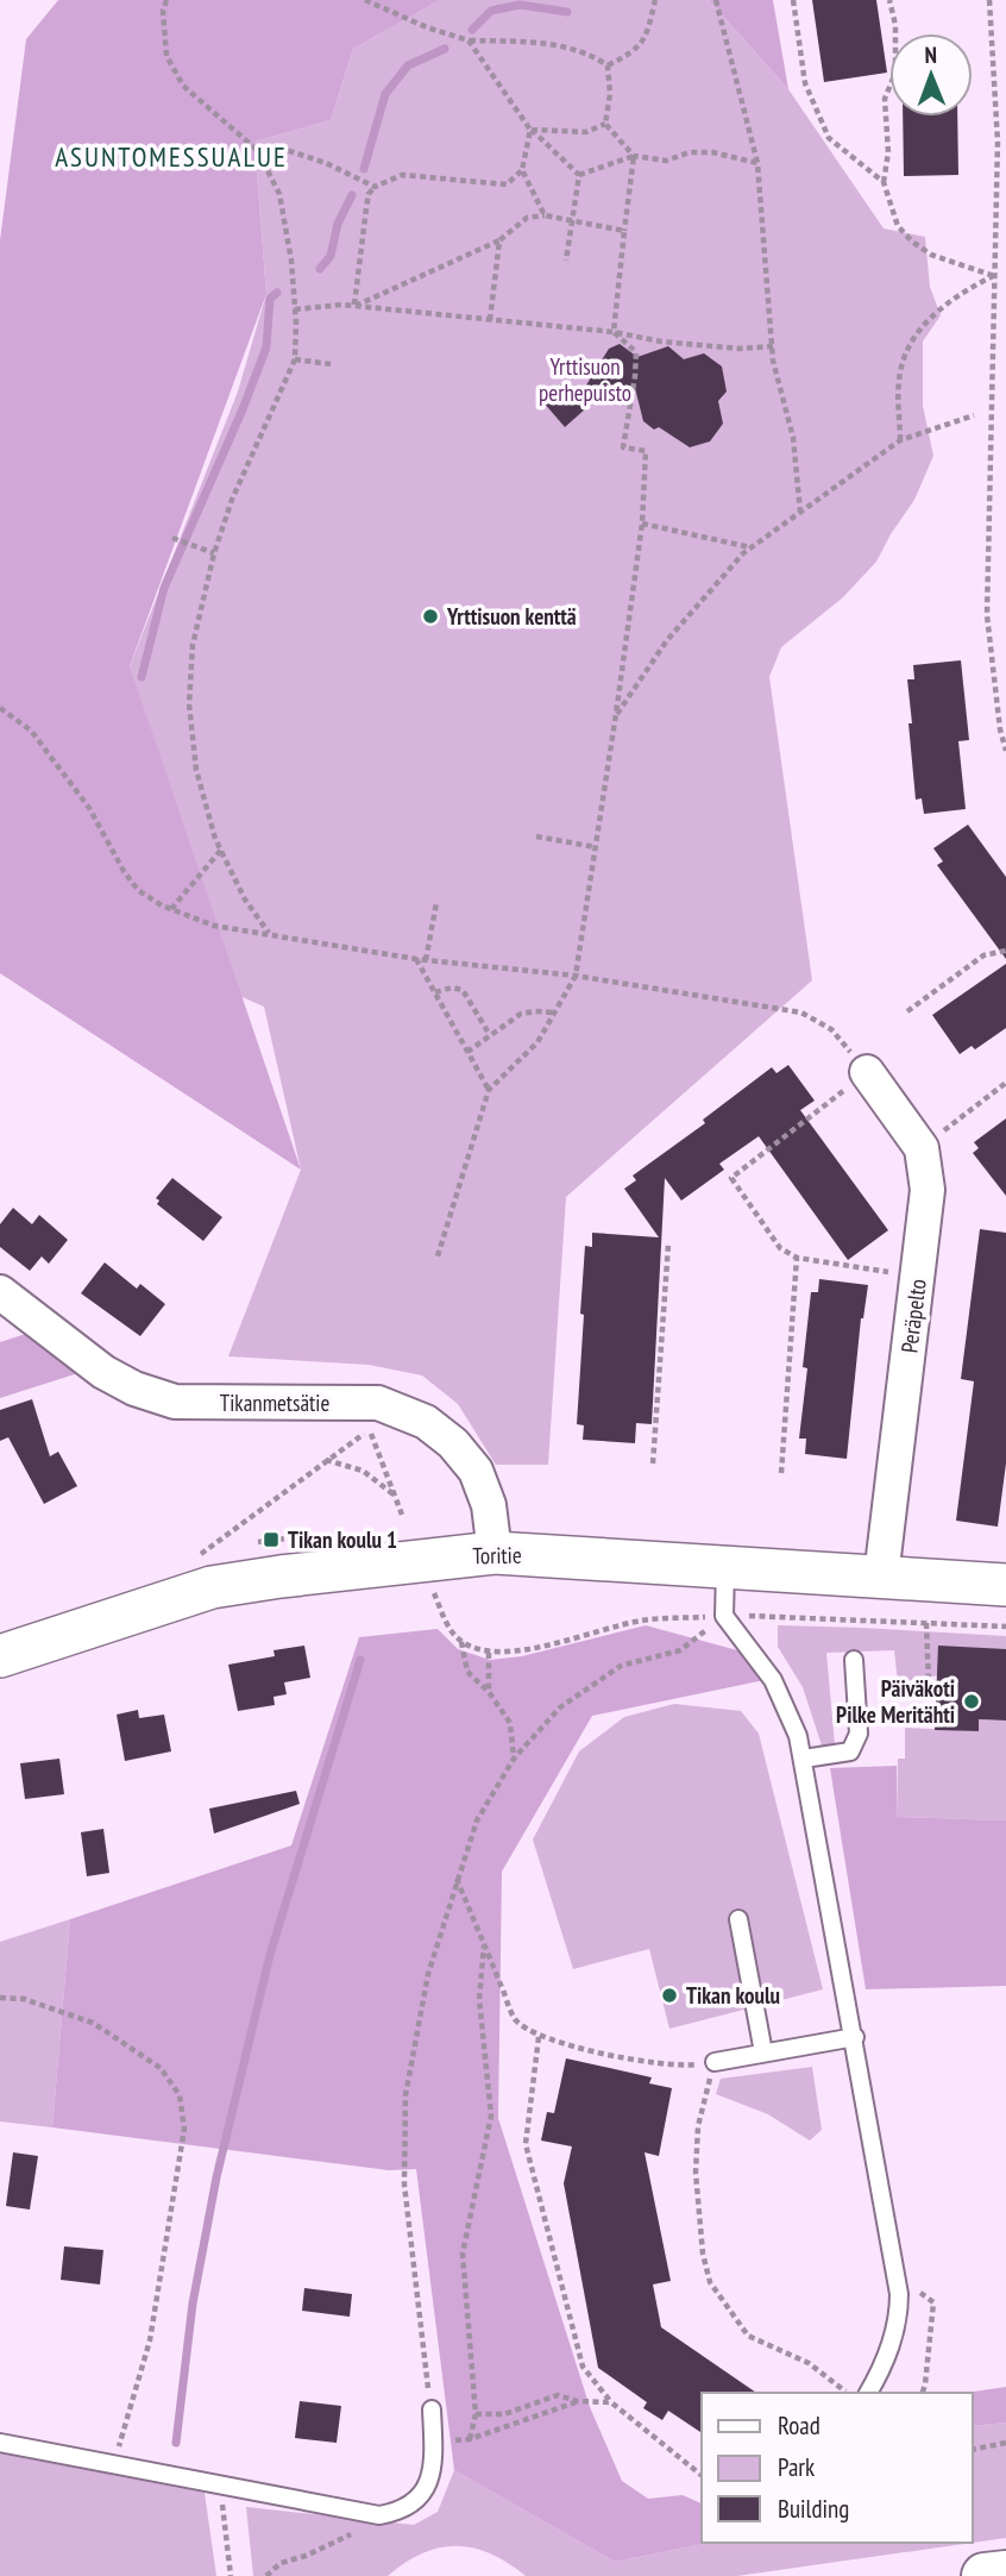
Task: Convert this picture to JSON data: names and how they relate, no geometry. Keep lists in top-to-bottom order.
{
  "streets": {
    "street": ["Peräpelto", "Tikanmetsätie", "Toritie"]
  },
  "crossings": [
    ["Peräpelto", "Toritie"],
    ["Tikanmetsätie", "Toritie"]
  ],
  "districts": ["ASUNTOMESSUALUE"],
  "parks": ["Yrttisuon perhepuisto"],
  "places": {
    "other": ["Yrttisuon kenttä", "Päiväkoti Pilke Meritähti", "Tikan koulu"],
    "transit": ["Tikan koulu 1"]
  },
  "legend": ["Road", "Park", "Building"],
  "north": "top"
}
